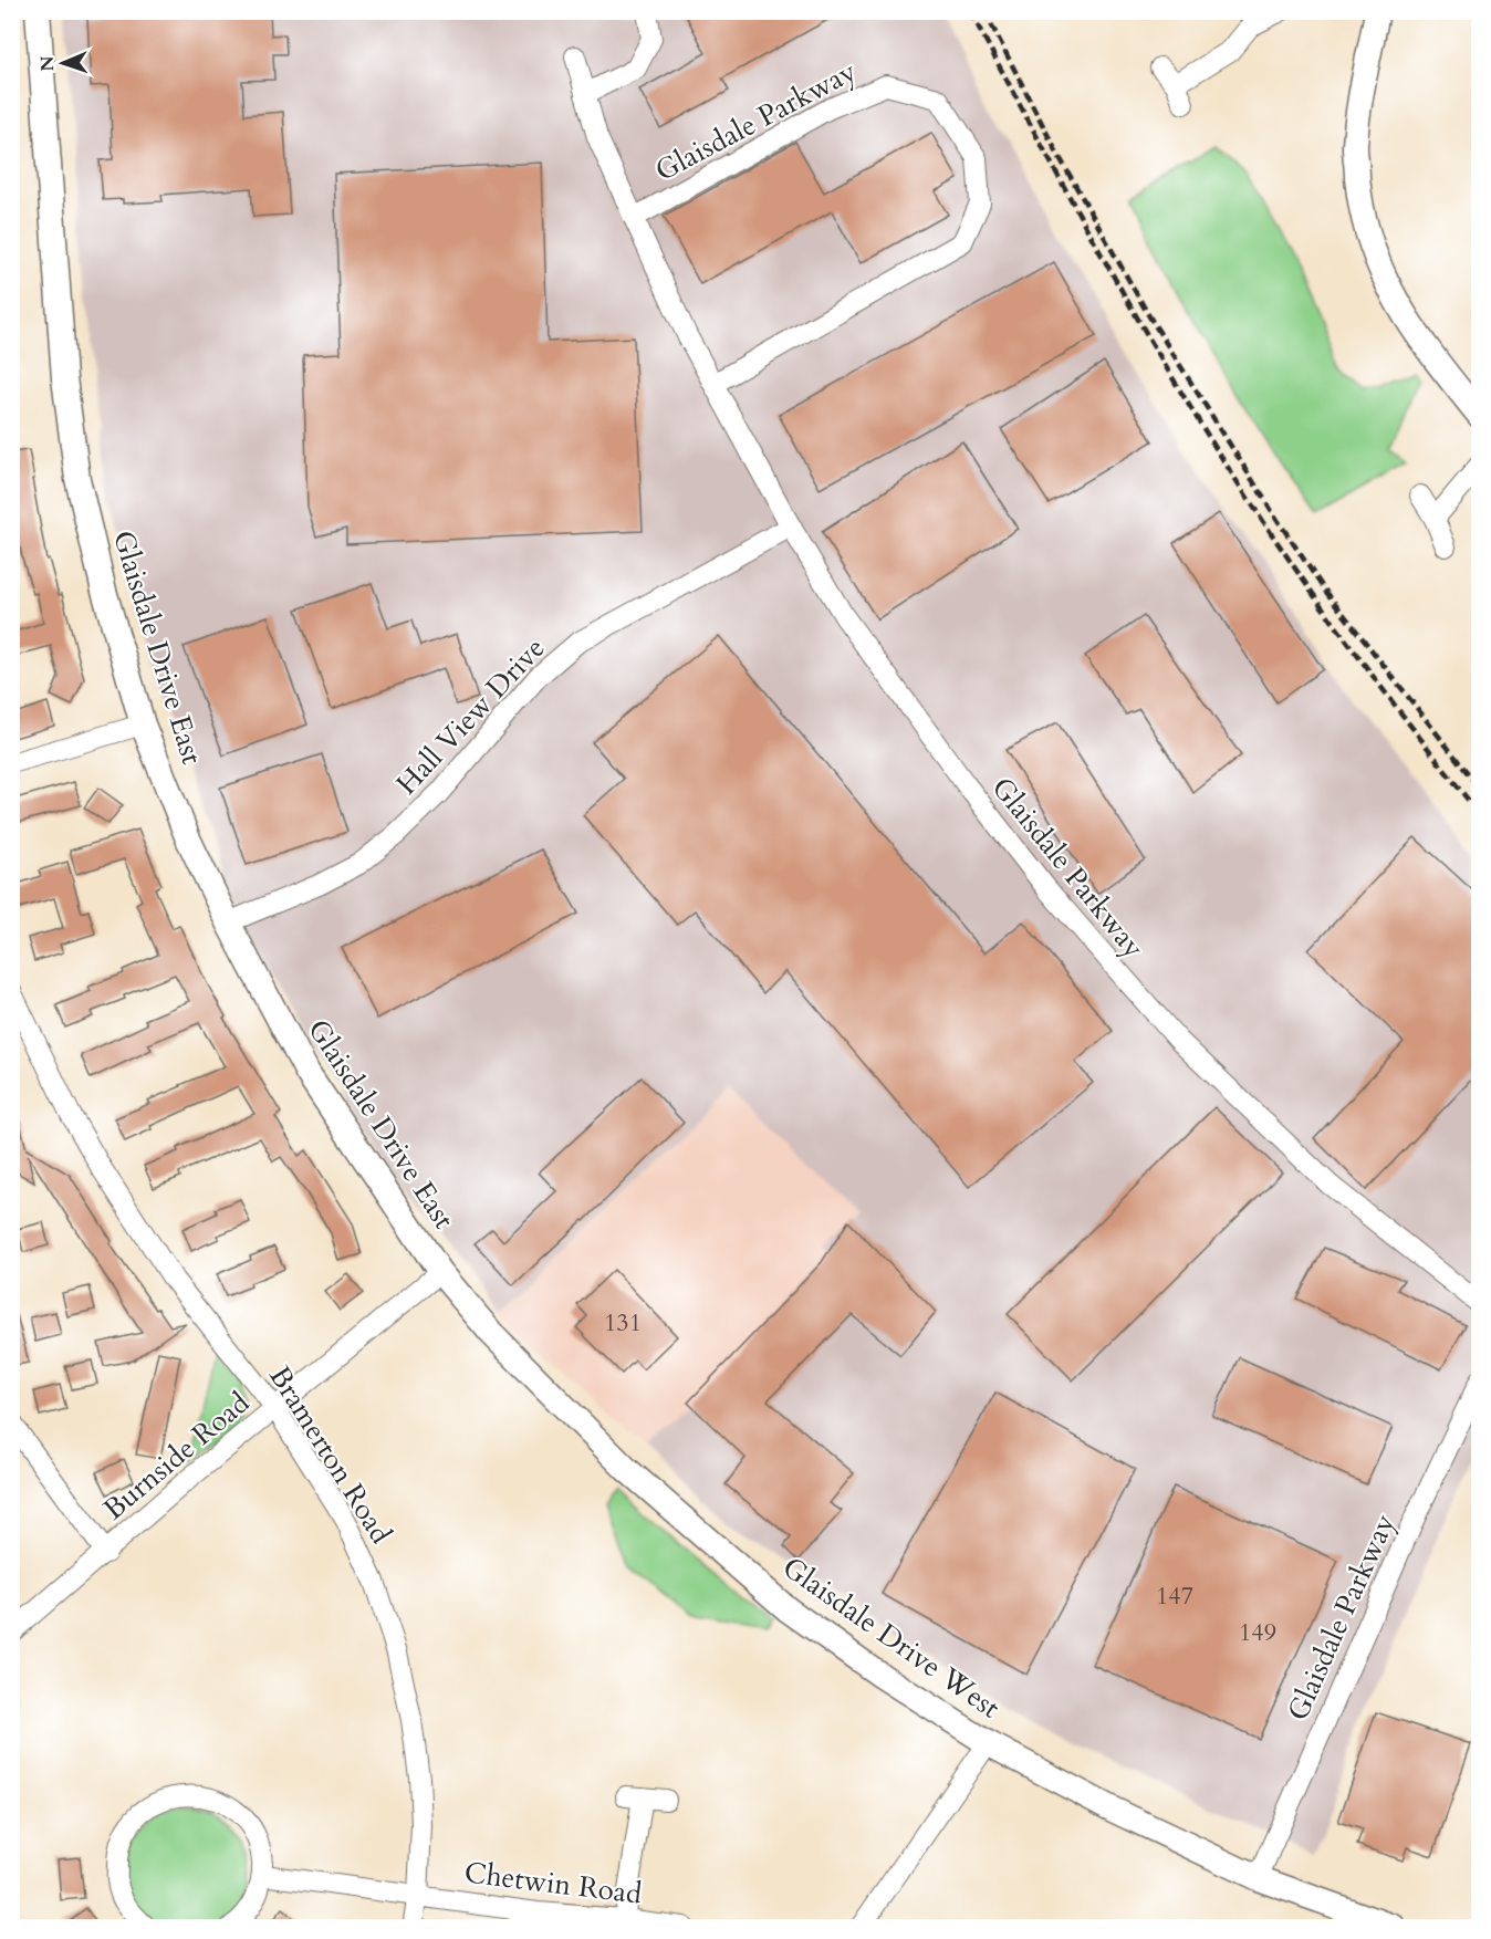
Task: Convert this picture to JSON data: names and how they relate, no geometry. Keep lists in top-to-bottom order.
{
  "streets": {
    "street": [
      "Glaisdale Parkway",
      "Glaisdale Drive East",
      "Hall View Drive",
      "Bramerton Road",
      "Burnside Road",
      "Glaisdale Drive West",
      "Chetwin Road"
    ]
  },
  "crossings": [
    ["Glaisdale Parkway", "Hall View Drive"],
    ["Glaisdale Parkway", "Glaisdale Drive West"],
    ["Glaisdale Drive East", "Hall View Drive"],
    ["Glaisdale Drive East", "Burnside Road"],
    ["Glaisdale Drive East", "Glaisdale Drive West"],
    ["Bramerton Road", "Burnside Road"],
    ["Bramerton Road", "Chetwin Road"],
    ["Burnside Road", "Glaisdale Drive West"]
  ],
  "house_numbers": ["131", "147", "149"],
  "north": "left"
}
